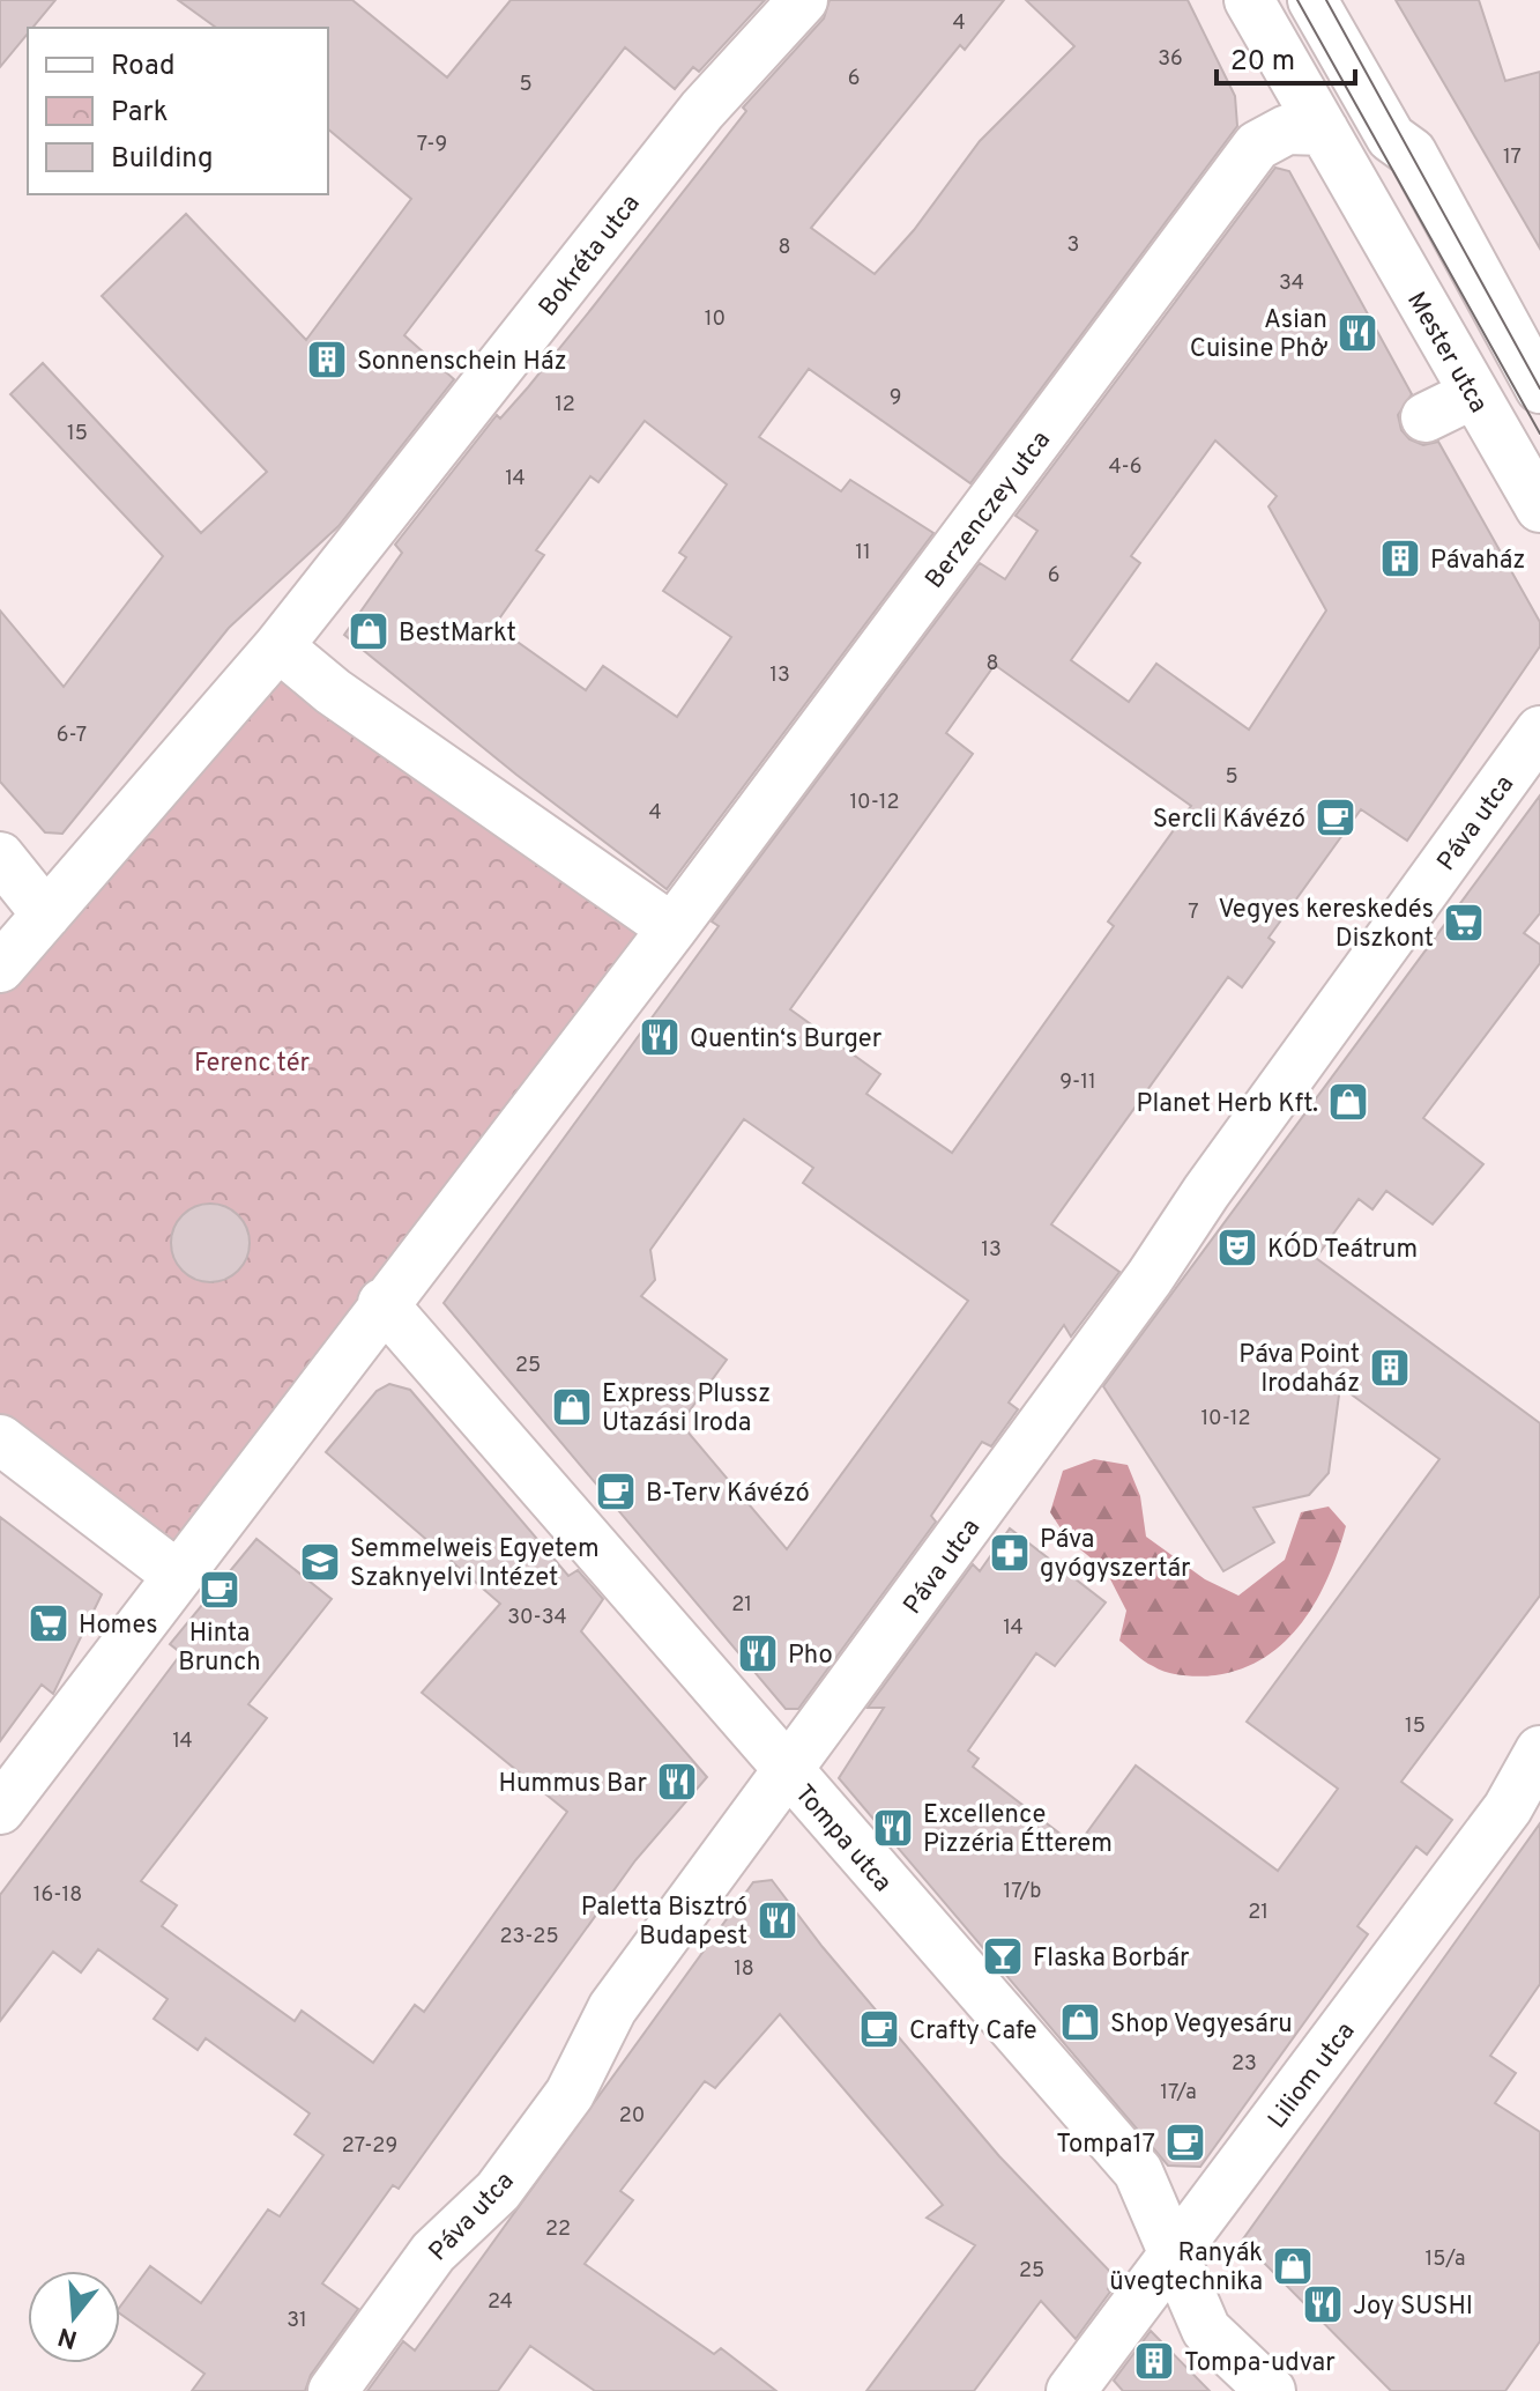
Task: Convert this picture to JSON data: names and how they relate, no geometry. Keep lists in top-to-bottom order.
{
  "streets": {
    "street": [
      "Bokréta utca",
      "Mester utca",
      "Berzenczey utca",
      "Páva utca",
      "Tompa utca",
      "Liliom utca"
    ]
  },
  "crossings": [
    ["Mester utca", "Berzenczey utca"],
    ["Páva utca", "Tompa utca"],
    ["Tompa utca", "Liliom utca"]
  ],
  "parks": ["Ferenc tér"],
  "places": {
    "restaurant": [
      "Asian Cuisine Phở",
      "Quentin‘s Burger",
      "Pho",
      "Hummus Bar",
      "Excellence Pizzéria Étterem",
      "Paletta Bisztró Budapest",
      "Joy SUSHI"
    ],
    "building": [
      "Sonnenschein Ház",
      "Pávaház",
      "Páva Point Irodaház",
      "Tompa-udvar"
    ],
    "shop": [
      "BestMarkt",
      "Planet Herb Kft.",
      "Express Plussz Utazási Iroda",
      "Shop Vegyesáru",
      "Ranyák üvegtechnika"
    ],
    "cafe": [
      "Sercli Kávézó",
      "B-Terv Kávézó",
      "Hinta Brunch",
      "Crafty Cafe",
      "Tompa17"
    ],
    "supermarket": ["Vegyes kereskedés Diszkont", "Homes"],
    "theatre": ["KÓD Teátrum"],
    "pharmacy": ["Páva gyógyszertár"],
    "school or university": ["Semmelweis Egyetem Szaknyelvi Intézet"],
    "bar": ["Flaska Borbár"]
  },
  "house_numbers": [
    "4",
    "36",
    "6",
    "5",
    "7-9",
    "17",
    "3",
    "8",
    "34",
    "10",
    "9",
    "12",
    "15",
    "4-6",
    "14",
    "11",
    "6",
    "8",
    "13",
    "6-7",
    "5",
    "10-12",
    "4",
    "7",
    "9-11",
    "13",
    "25",
    "10-12",
    "21",
    "30-34",
    "14",
    "15",
    "14",
    "17/b",
    "16-18",
    "21",
    "23-25",
    "18",
    "23",
    "17/a",
    "20",
    "27-29",
    "22",
    "15/a",
    "25",
    "24",
    "31"
  ],
  "legend": ["Road", "Park", "Building"],
  "scale_bar": "20 m",
  "north": "bottom"
}
